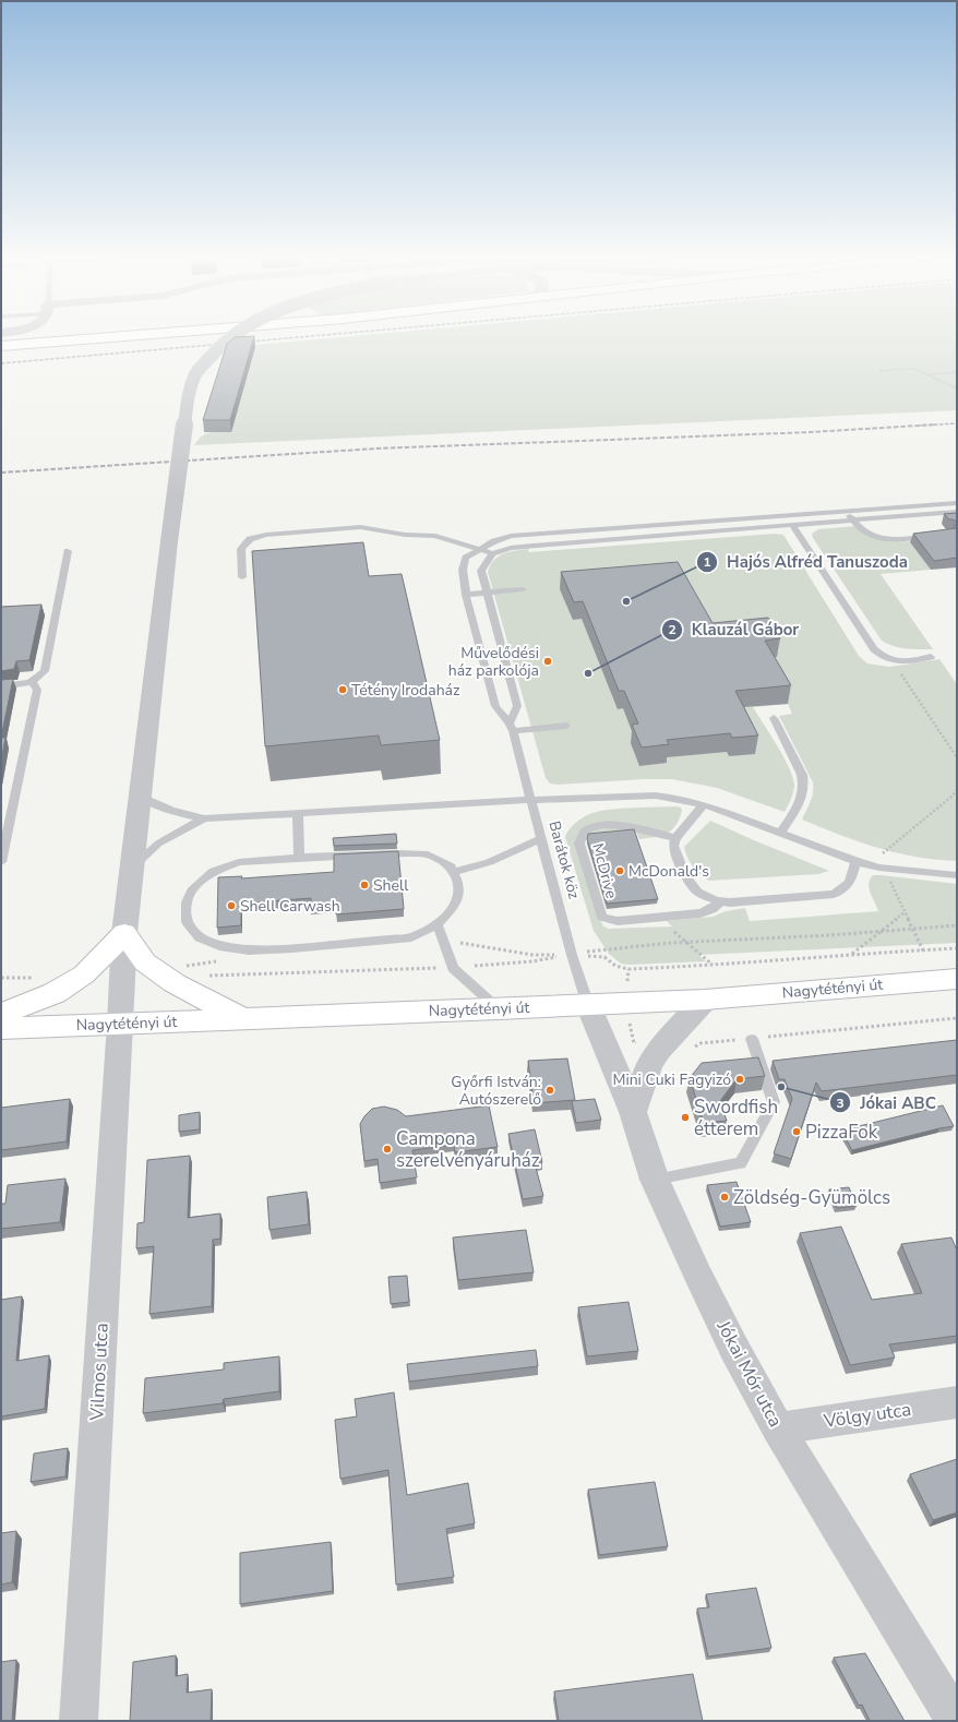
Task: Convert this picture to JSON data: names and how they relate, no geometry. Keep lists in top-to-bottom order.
{
  "streets": {
    "main road": ["Nagytétényi út"],
    "street": ["Vilmos utca", "Jókai Mór utca", "Völgy utca"],
    "lane": ["Barátok köz", "McDrive"]
  },
  "crossings": [
    ["Barátok köz", "Nagytétényi út"],
    ["Barátok köz", "Jókai Mór utca"],
    ["Nagytétényi út", "Vilmos utca"],
    ["Nagytétényi út", "Jókai Mór utca"],
    ["Jókai Mór utca", "Völgy utca"]
  ],
  "places": [
    "Hajós Alfréd Tanuszoda",
    "Művelődési ház parkolója",
    "Klauzál Gábor",
    "Tétény Irodaház",
    "McDonald's",
    "Shell",
    "Shell Carwash",
    "Mini Cuki Fagyizó",
    "Jókai ABC",
    "Győrfi István: Autószerelő",
    "Swordfish étterem",
    "PizzaFok",
    "Campona szerelvényáruház",
    "Zöldség-Gyümölcs"
  ]
}
